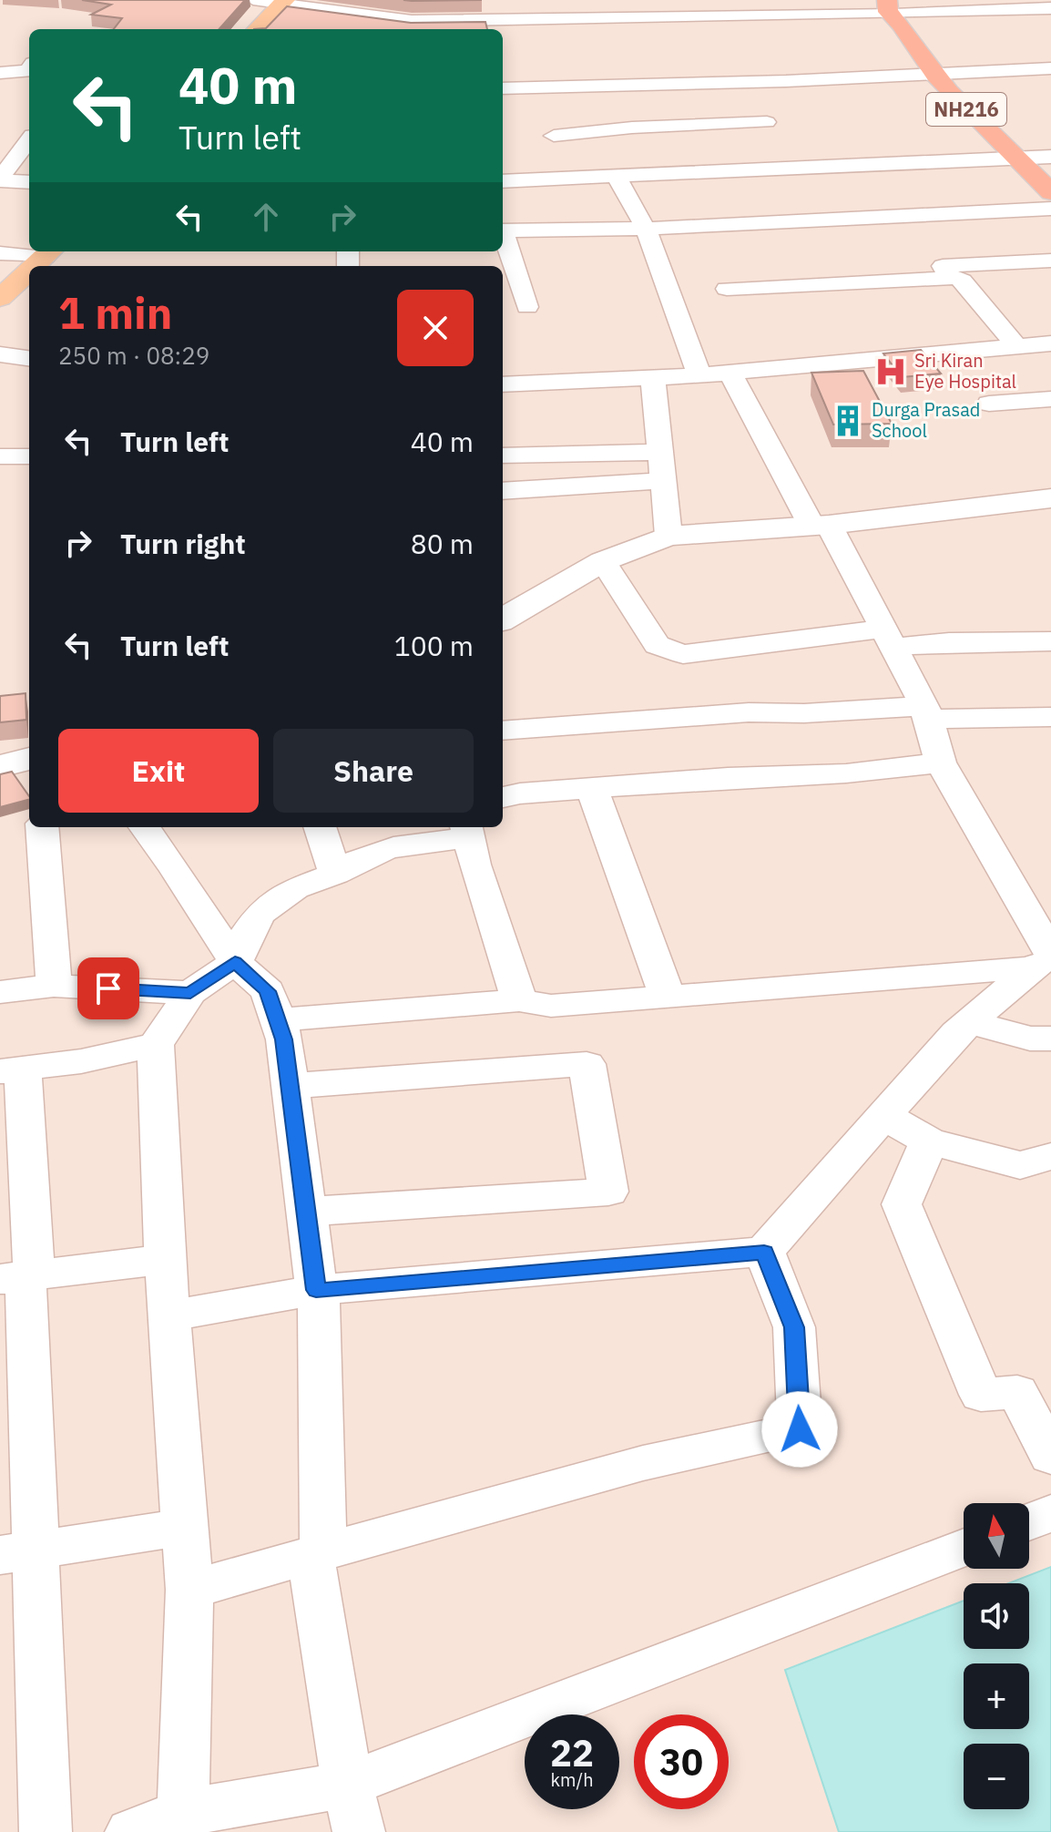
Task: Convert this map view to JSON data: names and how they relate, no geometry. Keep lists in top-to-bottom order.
{
  "streets": {
    "highway": ["NH216"]
  },
  "places": {
    "hospital": ["Sri Kiran Eye Hospital"],
    "building": ["Durga Prasad School"]
  },
  "north": "top",
  "page": {
    "turn": ["40 m", "Turn left"],
    "heading": ["1 min", "250 m · 08:29"],
    "list": [
      {
        "name": "Turn left",
        "value": "40 m"
      },
      {
        "name": "Turn right",
        "value": "80 m"
      },
      {
        "name": "Turn left",
        "value": "100 m"
      }
    ],
    "buttons": ["Exit", "Share"],
    "map_buttons": ["+", "−"],
    "speed": "22 km/h",
    "limit": "30"
  }
}
